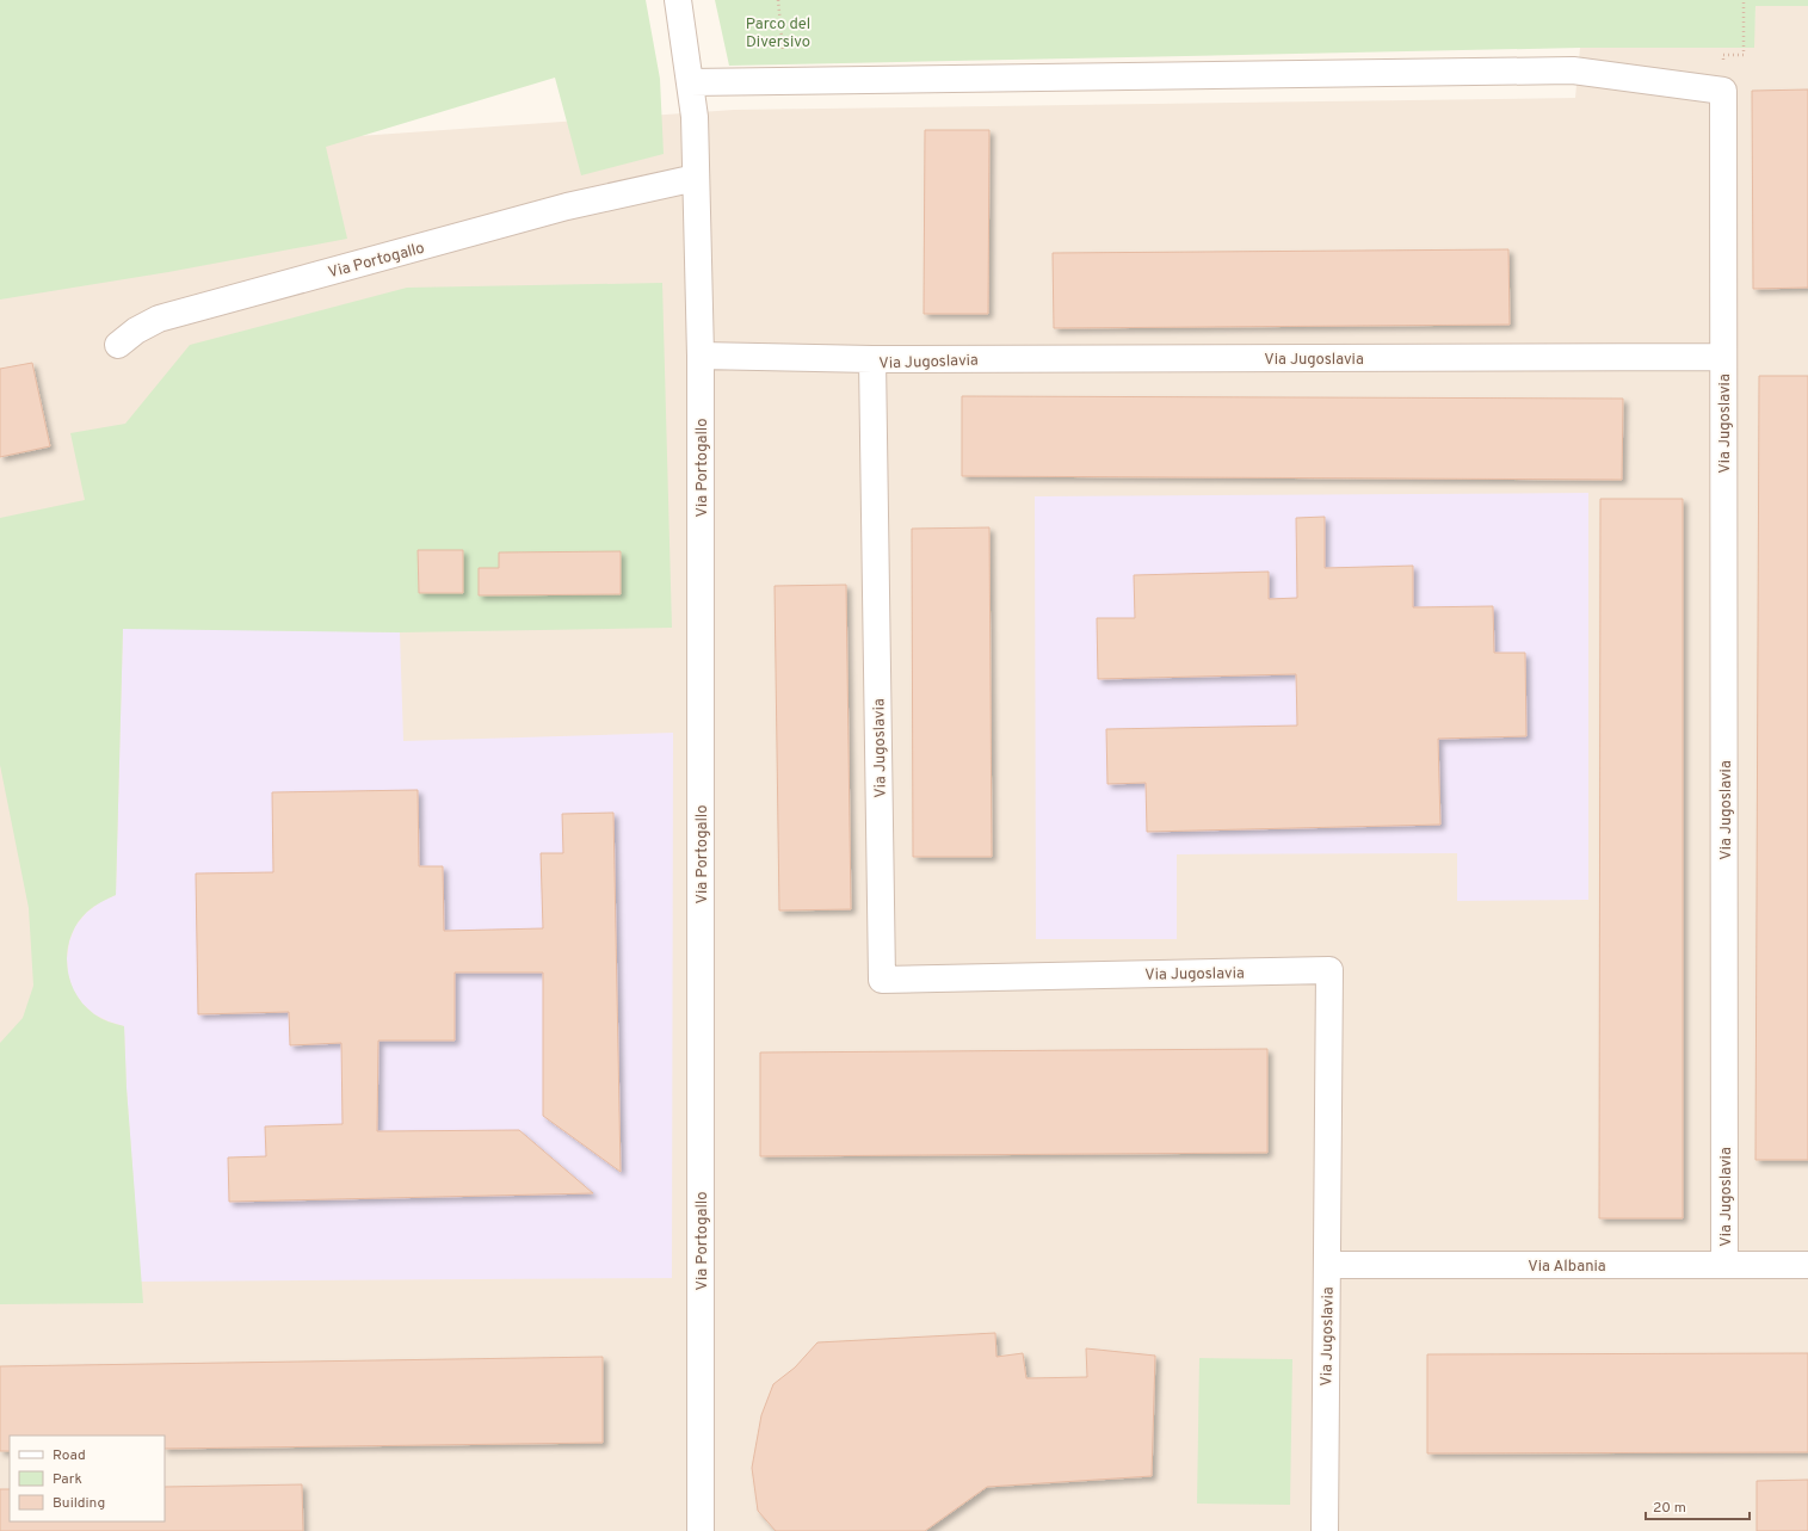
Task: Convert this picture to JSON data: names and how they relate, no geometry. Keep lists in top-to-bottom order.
{
  "streets": {
    "street": ["Via Portogallo", "Via Jugoslavia", "Via Albania"]
  },
  "crossings": [
    ["Via Portogallo", "Via Jugoslavia"],
    ["Via Jugoslavia", "Via Albania"]
  ],
  "parks": ["Parco del Diversivo"],
  "legend": ["Road", "Park", "Building"],
  "scale_bar": "20 m"
}
